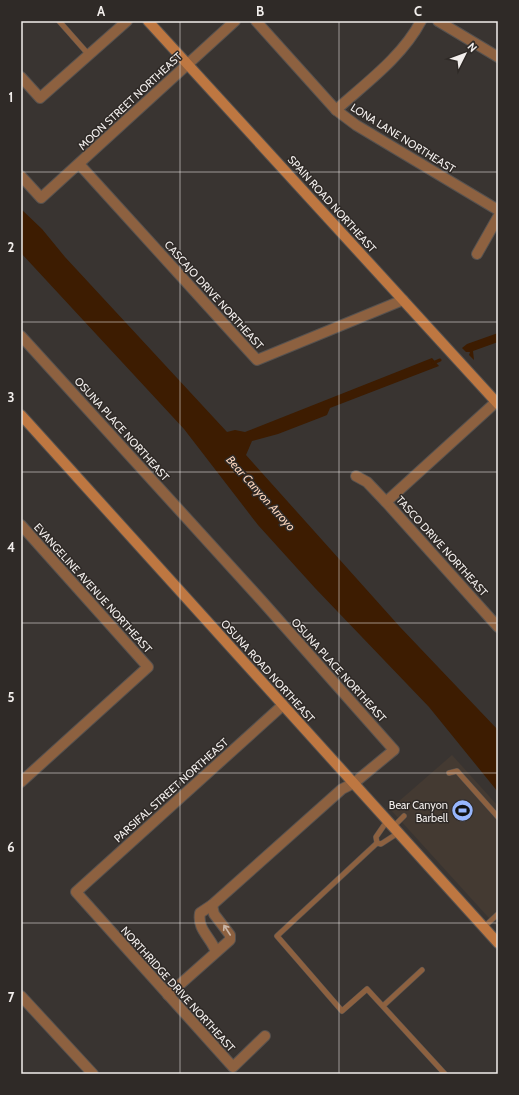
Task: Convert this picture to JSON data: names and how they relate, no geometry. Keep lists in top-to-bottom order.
{
  "streets": {
    "street": [
      "MOON STREET NORTHEAST",
      "LONA LANE NORTHEAST",
      "SPAIN ROAD NORTHEAST",
      "CASCAJO DRIVE NORTHEAST",
      "OSUNA PLACE NORTHEAST",
      "TASCO DRIVE NORTHEAST",
      "EVANGELINE AVENUE NORTHEAST",
      "OSUNA ROAD NORTHEAST",
      "PARSIFAL STREET NORTHEAST",
      "NORTHRIDGE DRIVE NORTHEAST"
    ]
  },
  "crossings": [
    ["MOON STREET NORTHEAST", "SPAIN ROAD NORTHEAST"],
    ["MOON STREET NORTHEAST", "CASCAJO DRIVE NORTHEAST"],
    ["SPAIN ROAD NORTHEAST", "CASCAJO DRIVE NORTHEAST"],
    ["SPAIN ROAD NORTHEAST", "TASCO DRIVE NORTHEAST"],
    ["OSUNA PLACE NORTHEAST", "OSUNA ROAD NORTHEAST"],
    ["OSUNA ROAD NORTHEAST", "PARSIFAL STREET NORTHEAST"],
    ["PARSIFAL STREET NORTHEAST", "NORTHRIDGE DRIVE NORTHEAST"]
  ],
  "water": ["Bear Canyon Arroyo"],
  "places": {
    "sports": ["Bear Canyon Barbell"]
  },
  "north": "top right",
  "grid": {
    "columns": ["A", "B", "C"],
    "rows": [
      "1",
      "2",
      "3",
      "4",
      "5",
      "6",
      "7"
    ]
  }
}
